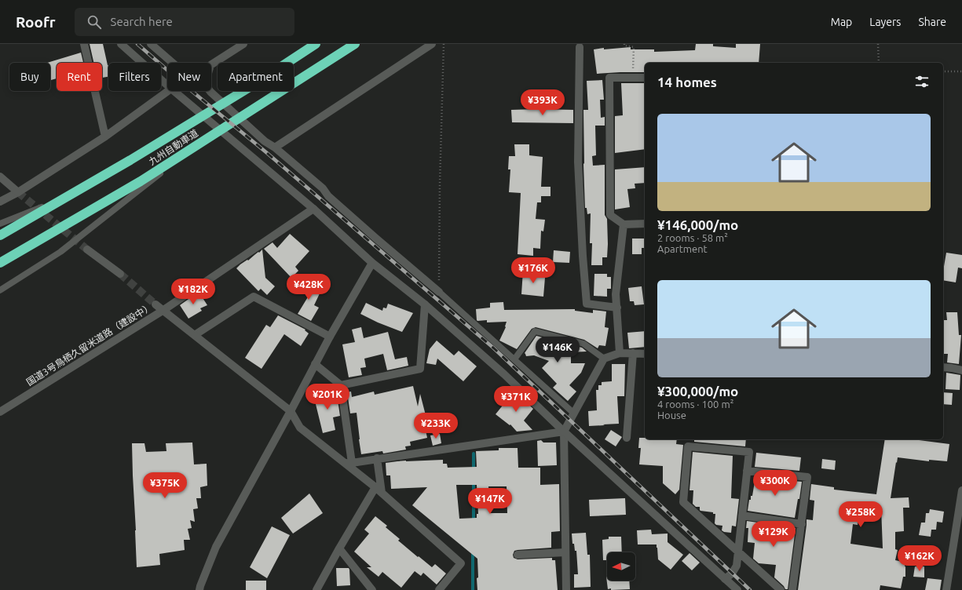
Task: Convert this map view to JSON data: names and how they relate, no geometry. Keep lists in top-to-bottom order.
{
  "streets": {
    "highway": ["九州自動車道"],
    "street": ["国道3号鳥栖久留米道路（建設中）"]
  },
  "north": "left",
  "page": {
    "header": "Roofr",
    "search": "Search here",
    "nav": ["Map", "Layers", "Share"],
    "chip": [
      "Buy",
      "Rent",
      "Filters",
      "New",
      "Apartment"
    ],
    "heading": "14 homes",
    "price": [
      "¥393K",
      "¥176K",
      "¥428K",
      "¥182K",
      "¥146K",
      "¥201K",
      "¥371K",
      "¥233K",
      "¥300K",
      "¥375K",
      "¥147K",
      "¥258K",
      "¥129K",
      "¥162K"
    ],
    "list": [
      {
        "name": "¥146,000/mo",
        "note": "2 rooms · 58 m² · Apartment"
      },
      {
        "name": "¥300,000/mo",
        "note": "4 rooms · 100 m² · House"
      }
    ]
  }
}
